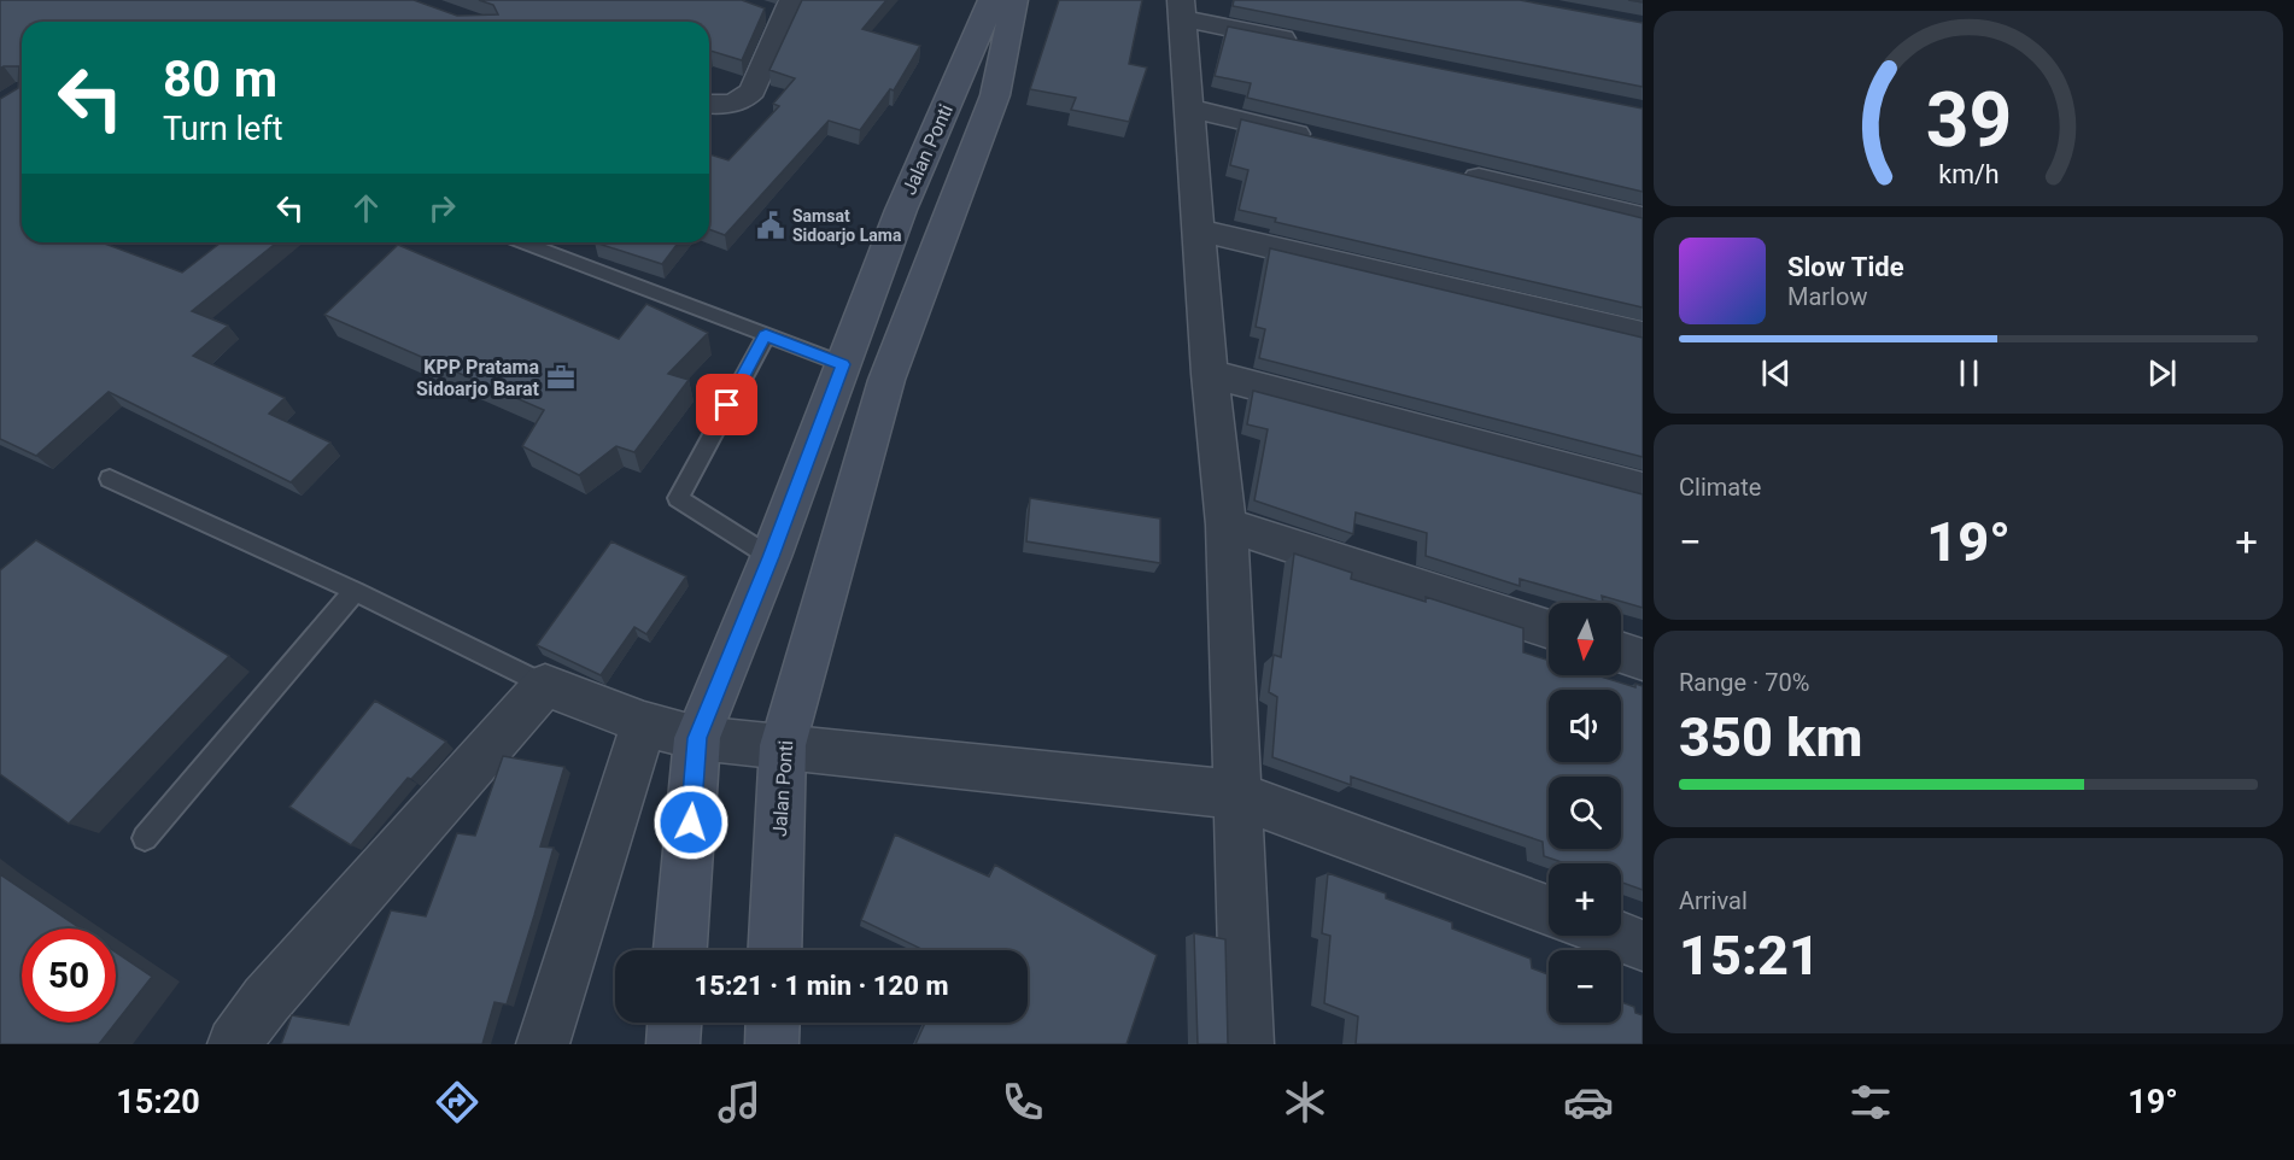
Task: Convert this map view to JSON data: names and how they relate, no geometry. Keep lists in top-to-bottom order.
{
  "streets": {
    "main road": ["Jalan Ponti"]
  },
  "places": {
    "public building": ["Samsat Sidoarjo Lama"],
    "office": ["KPP Pratama Sidoarjo Barat"]
  },
  "north": "bottom",
  "page": {
    "turn": ["80 m", "Turn left"],
    "song": ["Slow Tide", "Marlow"],
    "tile": [
      "Climate",
      ["Range · 70%", "350 km"],
      ["Arrival", "15:21"]
    ],
    "heat": ["−", "19°", "+"],
    "map_buttons": ["+", "−"],
    "limit": "50",
    "trip": "15:21 · 1 min · 120 m",
    "tabs": ["15:20", "19°"],
    "gauge": ["39", "km/h"]
  }
}
